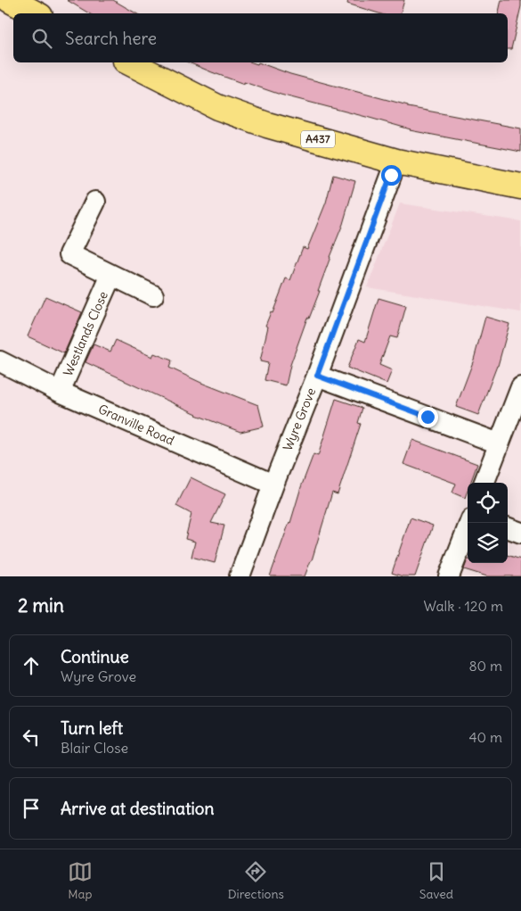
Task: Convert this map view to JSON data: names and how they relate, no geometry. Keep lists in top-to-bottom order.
{
  "streets": {
    "main road": ["A437"],
    "street": ["Westlands Close", "Wyre Grove", "Granville Road"]
  },
  "crossings": [
    ["A437", "Wyre Grove"],
    ["Westlands Close", "Granville Road"],
    ["Wyre Grove", "Granville Road"]
  ],
  "page": {
    "search": "Search here",
    "heading": ["2 min", "Walk · 120 m"],
    "list": [
      ["Continue", "Wyre Grove", "80 m"],
      ["Turn left", "Blair Close", "40 m"],
      "Arrive at destination"
    ],
    "nav": ["Map", "Directions", "Saved"]
  }
}
